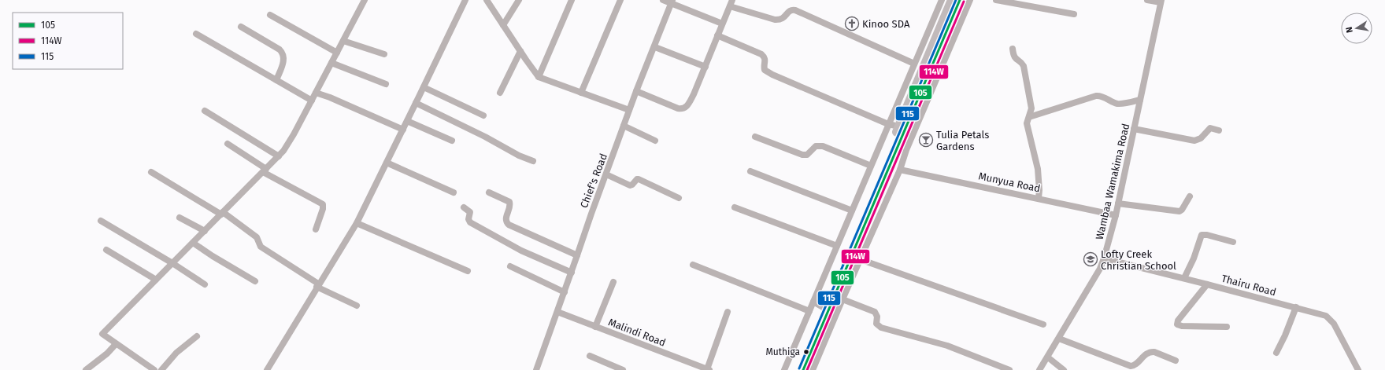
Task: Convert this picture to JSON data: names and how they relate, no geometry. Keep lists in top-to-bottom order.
{
  "streets": {
    "street": [
      "Chief's Road",
      "Wambaa Wamakima Road",
      "Munyua Road",
      "Thairu Road",
      "Malindi Road"
    ]
  },
  "crossings": [
    ["Chief's Road", "Malindi Road"],
    ["Wambaa Wamakima Road", "Munyua Road"],
    ["Wambaa Wamakima Road", "Thairu Road"]
  ],
  "places": {
    "church": ["Kinoo SDA"],
    "bar": ["Tulia Petals Gardens"],
    "school or university": ["Lofty Creek Christian School"],
    "other": ["Muthiga"]
  },
  "lines": ["transit line 105", "transit line 115", "transit line 114W"],
  "legend": ["105", "114W", "115"],
  "north": "left"
}
